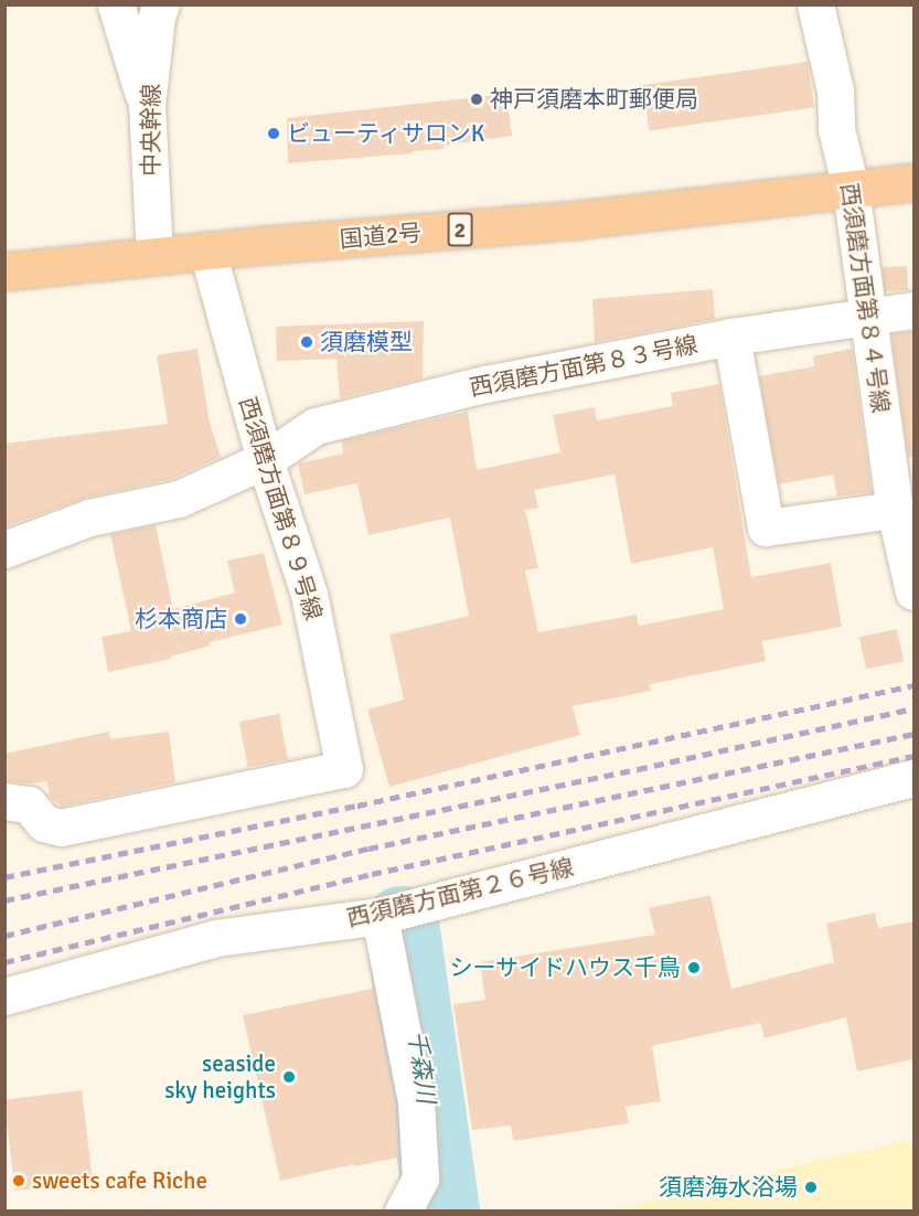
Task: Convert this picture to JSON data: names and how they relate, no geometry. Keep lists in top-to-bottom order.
{
  "streets": {
    "highway": ["2", "国道2号"],
    "street": [
      "中央幹線",
      "西須磨方面第８４号線",
      "西須磨方面第８３号線",
      "西須磨方面第８９号線",
      "西須磨方面第２６号線"
    ]
  },
  "crossings": [
    ["中央幹線", "国道2号"],
    ["国道2号", "西須磨方面第８４号線"],
    ["国道2号", "西須磨方面第８９号線"],
    ["西須磨方面第８４号線", "西須磨方面第８３号線"],
    ["西須磨方面第８３号線", "西須磨方面第８９号線"]
  ],
  "water": ["千森川"],
  "places": [
    "神戸須磨本町郵便局",
    "ビューティサロンK",
    "須磨模型",
    "杉本商店",
    "シーサイドハウス千鳥",
    "seaside sky heights",
    "sweets cafe Riche",
    "須磨海水浴場"
  ]
}
